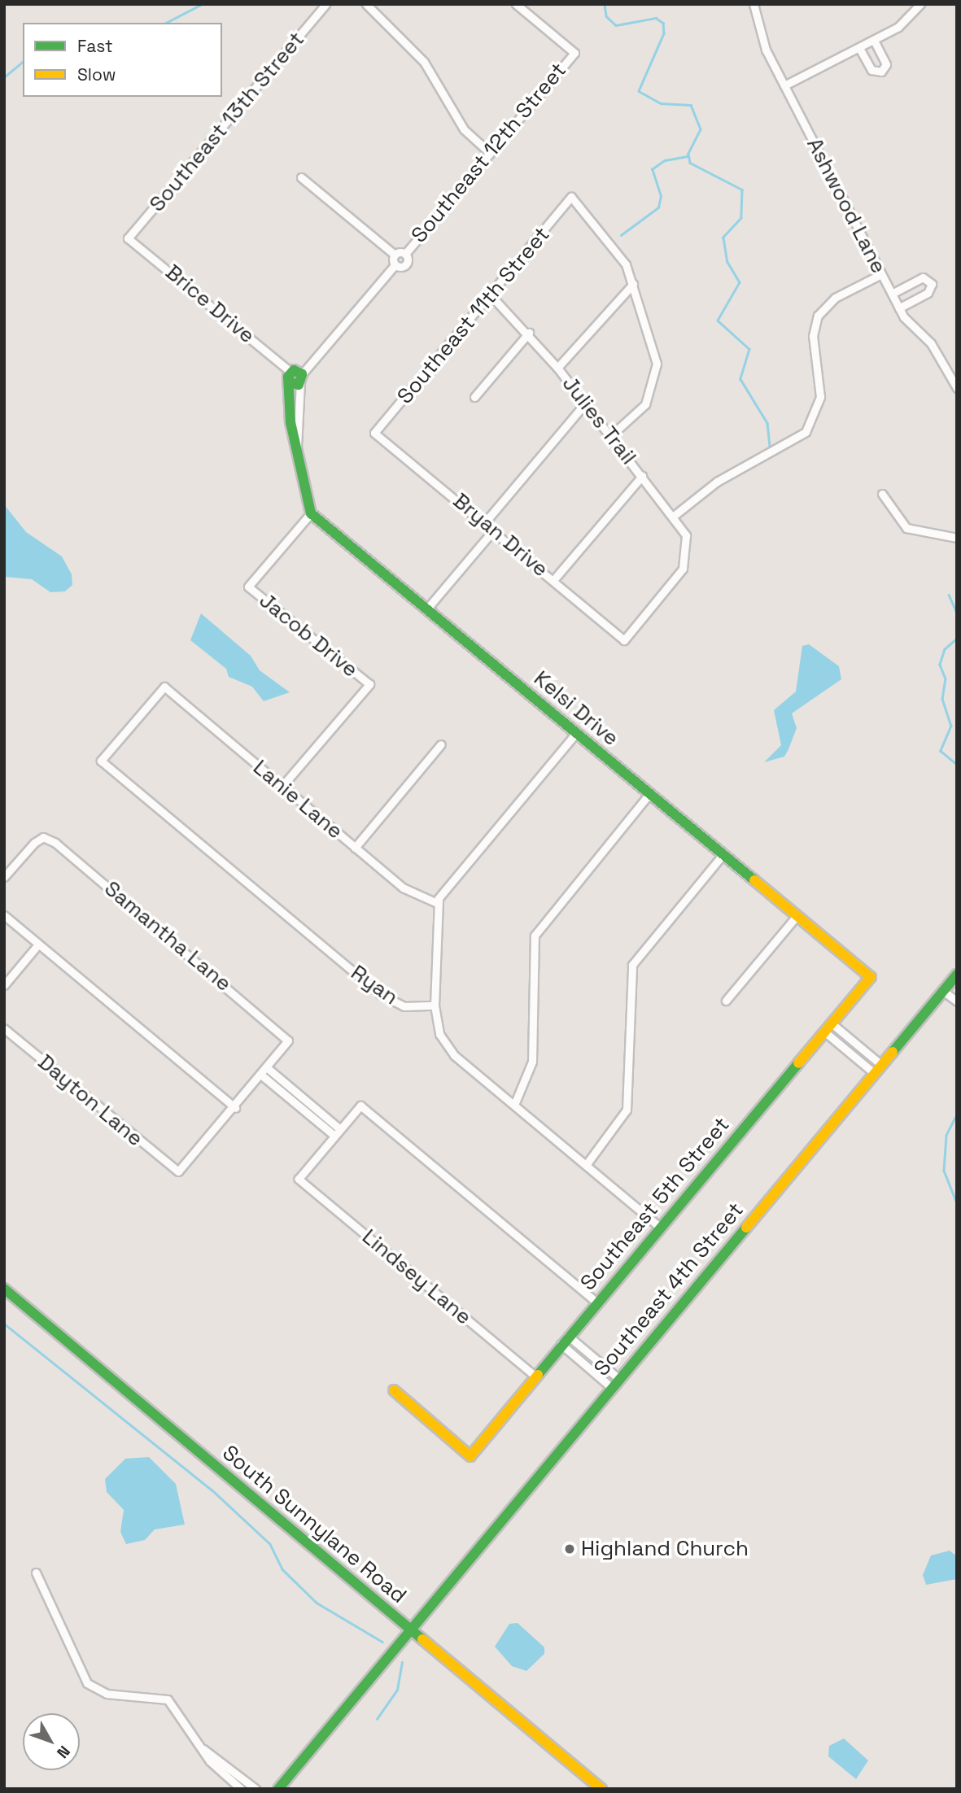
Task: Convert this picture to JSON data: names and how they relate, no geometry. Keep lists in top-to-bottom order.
{
  "streets": {
    "street": [
      "Southeast 13th Street",
      "Southeast 12th Street",
      "Ashwood Lane",
      "Brice Drive",
      "Southeast 11th Street",
      "Julies Trail",
      "Bryan Drive",
      "Jacob Drive",
      "Kelsi Drive",
      "Lanie Lane",
      "Samantha Lane",
      "Ryan",
      "Dayton Lane",
      "Southeast 5th Street",
      "Lindsey Lane",
      "Southeast 4th Street",
      "South Sunnylane Road"
    ]
  },
  "crossings": [
    ["Southeast 13th Street", "Brice Drive"],
    ["Southeast 11th Street", "Julies Trail"],
    ["Southeast 11th Street", "Bryan Drive"],
    ["Julies Trail", "Bryan Drive"],
    ["Jacob Drive", "Kelsi Drive"],
    ["Jacob Drive", "Lanie Lane"],
    ["Kelsi Drive", "Southeast 5th Street"],
    ["Lanie Lane", "Ryan"],
    ["Southeast 5th Street", "Lindsey Lane"],
    ["Southeast 4th Street", "South Sunnylane Road"]
  ],
  "places": ["Highland Church"],
  "legend": ["Fast", "Slow"],
  "north": "bottom right"
}
